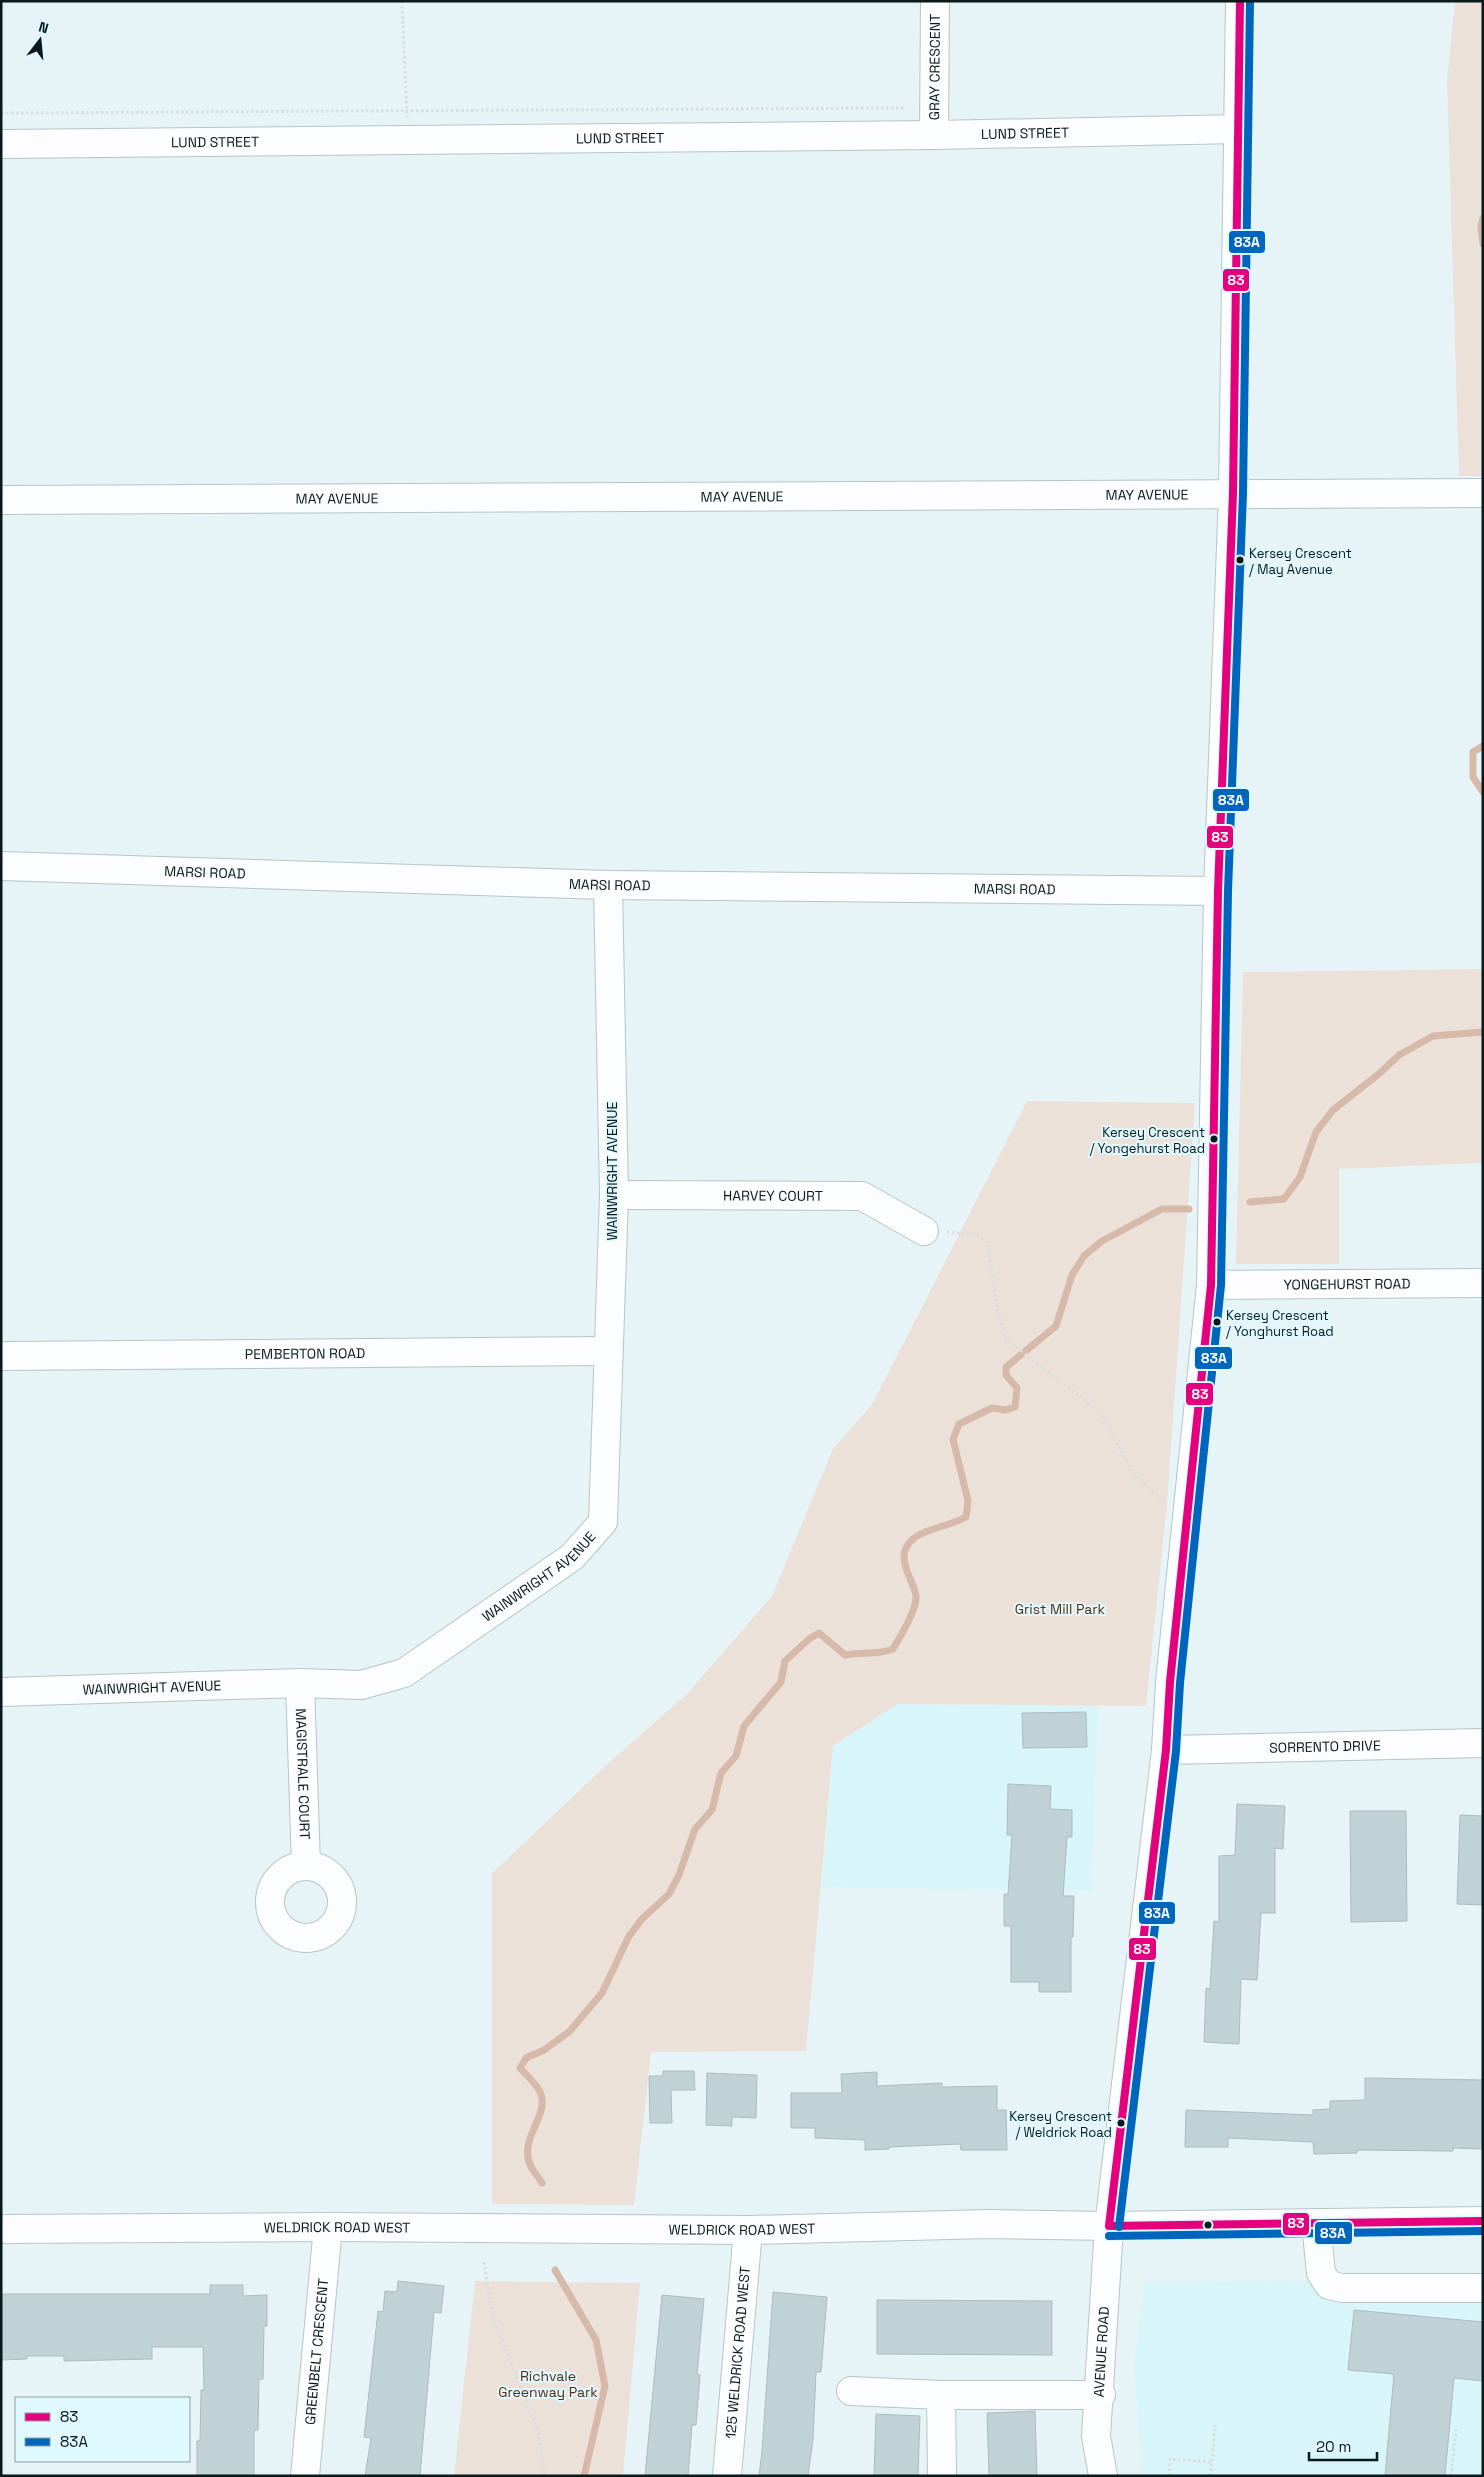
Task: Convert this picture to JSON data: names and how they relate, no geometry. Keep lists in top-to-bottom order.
{
  "streets": {
    "street": [
      "GRAY CRESCENT",
      "LUND STREET",
      "MAY AVENUE",
      "MARSI ROAD",
      "WAINWRIGHT AVENUE",
      "HARVEY COURT",
      "YONGEHURST ROAD",
      "PEMBERTON ROAD",
      "SORRENTO DRIVE",
      "MAGISTRALE COURT",
      "WELDRICK ROAD WEST",
      "GREENBELT CRESCENT",
      "AVENUE ROAD",
      "125 WELDRICK ROAD WEST"
    ]
  },
  "crossings": [
    ["GRAY CRESCENT", "LUND STREET"],
    ["LUND STREET", "AVENUE ROAD"],
    ["MAY AVENUE", "AVENUE ROAD"],
    ["MARSI ROAD", "WAINWRIGHT AVENUE"],
    ["MARSI ROAD", "AVENUE ROAD"],
    ["WAINWRIGHT AVENUE", "HARVEY COURT"],
    ["WAINWRIGHT AVENUE", "PEMBERTON ROAD"],
    ["WAINWRIGHT AVENUE", "MAGISTRALE COURT"],
    ["YONGEHURST ROAD", "AVENUE ROAD"],
    ["SORRENTO DRIVE", "AVENUE ROAD"],
    ["WELDRICK ROAD WEST", "GREENBELT CRESCENT"],
    ["WELDRICK ROAD WEST", "AVENUE ROAD"],
    ["WELDRICK ROAD WEST", "125 WELDRICK ROAD WEST"]
  ],
  "parks": ["Grist Mill Park", "Richvale Greenway Park"],
  "places": [
    "Kersey Crescent / May Avenue",
    "Kersey Crescent / Yongehurst Road",
    "Kersey Crescent / Yonghurst Road",
    "Kersey Crescent / Weldrick Road"
  ],
  "lines": ["transit line 83", "transit line 83A"],
  "legend": ["83", "83A"],
  "scale_bar": "20 m",
  "north": "top"
}
